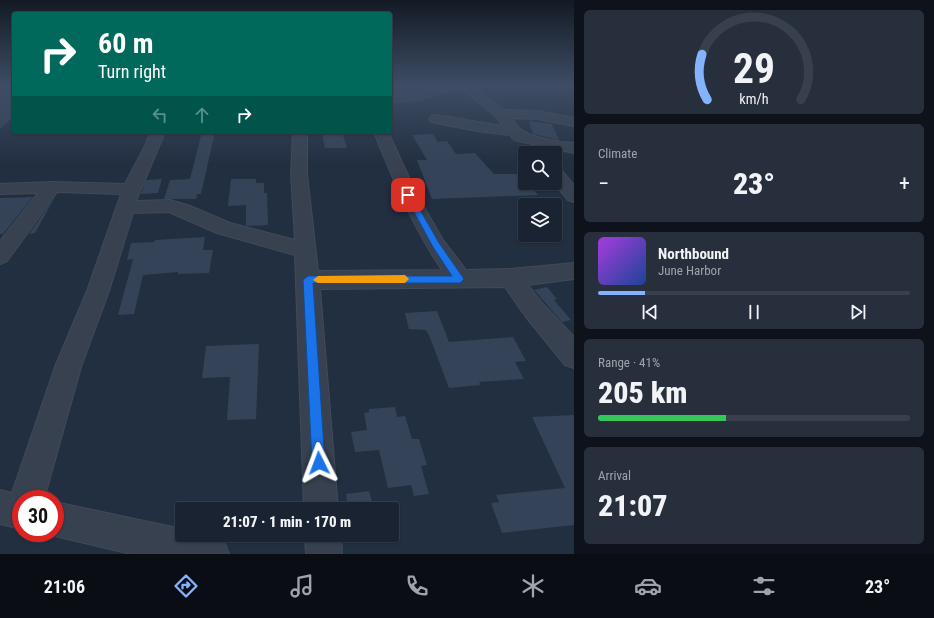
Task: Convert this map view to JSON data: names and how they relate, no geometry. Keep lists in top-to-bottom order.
{
  "page": {
    "turn": ["60 m", "Turn right"],
    "tile": [
      "Climate",
      ["Range · 41%", "205 km"],
      ["Arrival", "21:07"]
    ],
    "heat": ["−", "23°", "+"],
    "song": ["Northbound", "June Harbor"],
    "limit": "30",
    "trip": "21:07 · 1 min · 170 m",
    "tabs": ["21:06", "23°"],
    "gauge": ["29", "km/h"]
  }
}
